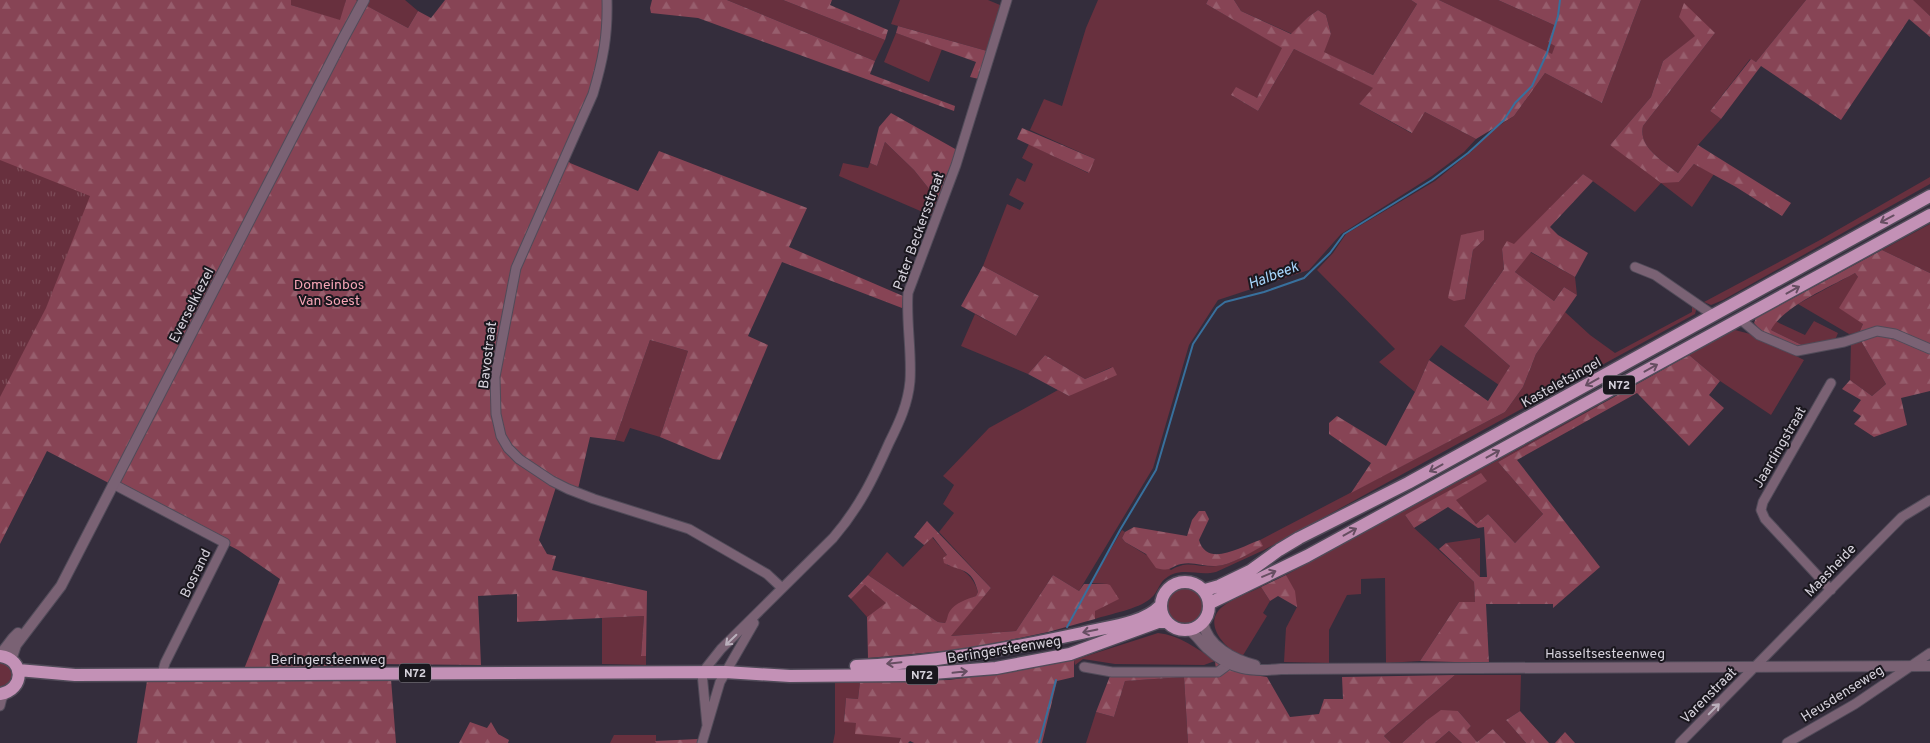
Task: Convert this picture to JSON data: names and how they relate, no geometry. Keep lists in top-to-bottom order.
{
  "streets": {
    "main road": [
      "Kasteletsingel",
      "N72",
      "Beringersteenweg",
      "Hasseltsesteenweg"
    ],
    "street": [
      "Pater Beckersstraat",
      "Everselkiezel",
      "Bavostraat",
      "Jaardingstraat",
      "Maasheide",
      "Bosrand",
      "Heusdenseweg",
      "Varenstraat"
    ]
  },
  "crossings": [
    ["Pater Beckersstraat", "Bavostraat"],
    ["Pater Beckersstraat", "Beringersteenweg"],
    ["Everselkiezel", "Bosrand"],
    ["Everselkiezel", "Beringersteenweg"],
    ["Kasteletsingel", "N72"],
    ["Kasteletsingel", "Hasseltsesteenweg"],
    ["N72", "Beringersteenweg"],
    ["N72", "Hasseltsesteenweg"],
    ["Jaardingstraat", "Maasheide"],
    ["Maasheide", "Hasseltsesteenweg"],
    ["Maasheide", "Varenstraat"],
    ["Bosrand", "Beringersteenweg"],
    ["Hasseltsesteenweg", "Heusdenseweg"],
    ["Hasseltsesteenweg", "Varenstraat"]
  ],
  "one_way": ["Varenstraat"],
  "water": ["Halbeek"],
  "parks": ["Domeinbos Van Soest"]
}
